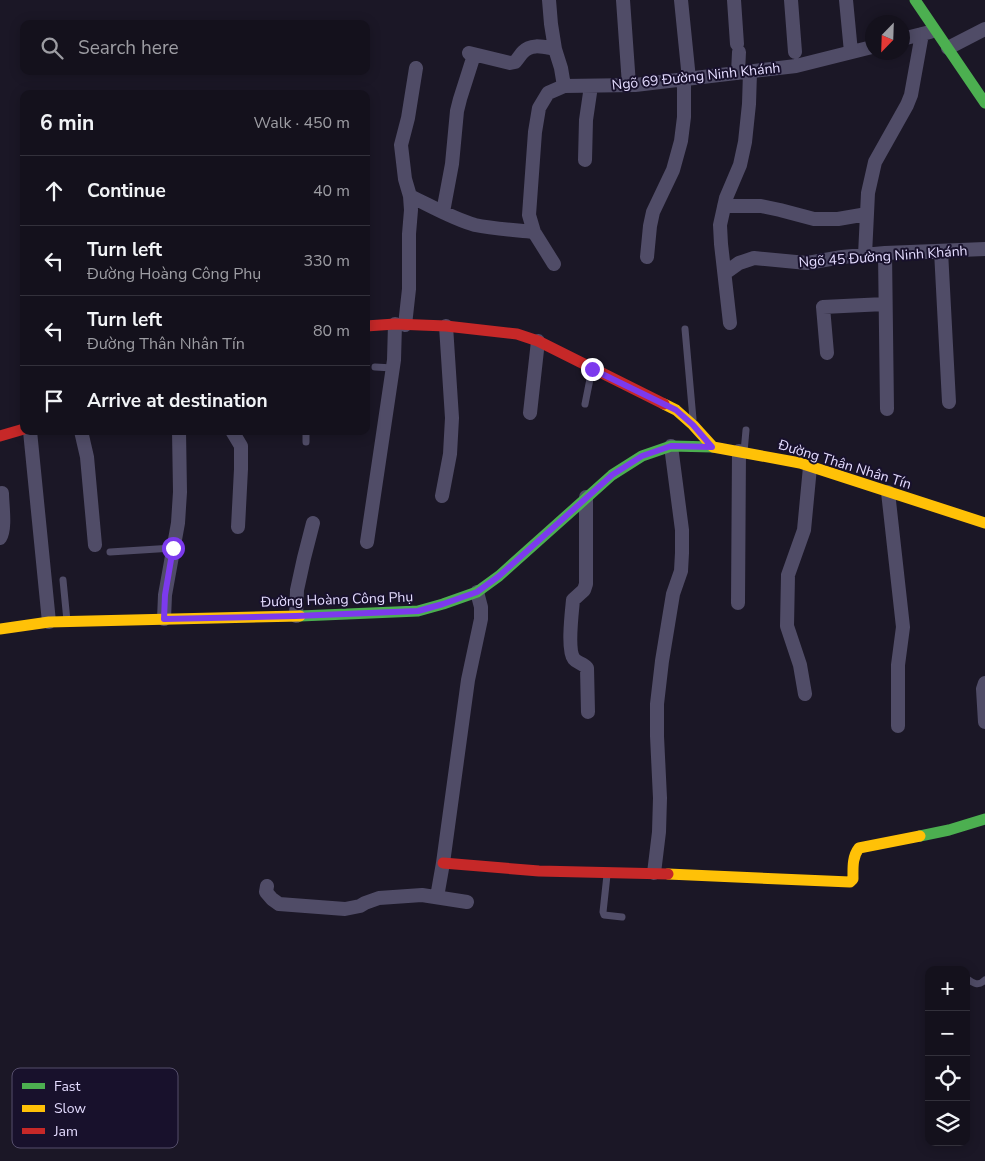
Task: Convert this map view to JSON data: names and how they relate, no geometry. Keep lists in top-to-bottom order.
{
  "streets": {
    "street": [
      "Ngõ 69 Đường Ninh Khánh",
      "Ngõ 45 Đường Ninh Khánh",
      "Đường Thân Nhân Tín",
      "Đường Hoàng Công Phụ"
    ]
  },
  "crossings": [
    ["Đường Thân Nhân Tín", "Đường Hoàng Công Phụ"]
  ],
  "legend": ["Fast", "Slow", "Jam"],
  "north": "bottom left",
  "page": {
    "search": "Search here",
    "heading": ["6 min", "Walk · 450 m"],
    "list": [
      ["Continue", "40 m"],
      ["Turn left", "Đường Hoàng Công Phụ", "330 m"],
      ["Turn left", "Đường Thân Nhân Tín", "80 m"],
      "Arrive at destination"
    ],
    "map_buttons": ["+", "−"]
  }
}
